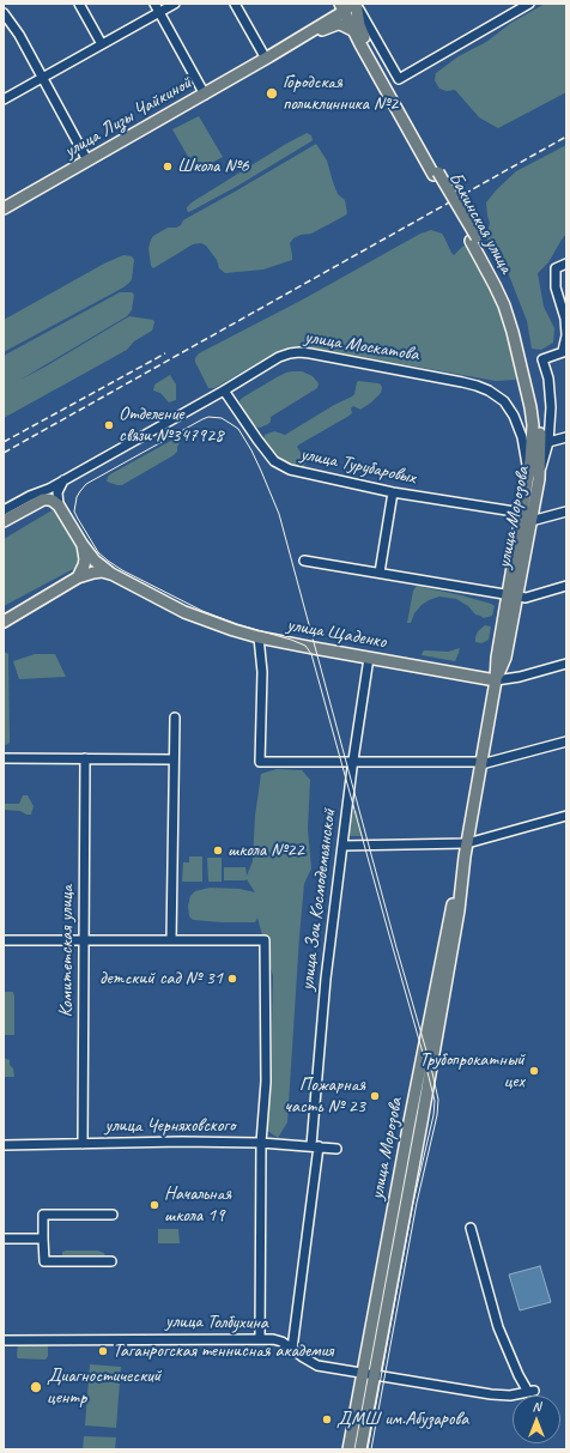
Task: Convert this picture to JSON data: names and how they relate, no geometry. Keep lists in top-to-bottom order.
{
  "streets": {
    "main road": [
      "улица Лизы Чайкиной",
      "Бакинская улица",
      "улица Морозова",
      "улица Щаденко"
    ],
    "street": [
      "улица Москатова",
      "улица Турубаровых",
      "улица Зои Космодемьянской",
      "Комитетская улица",
      "улица Черняховского",
      "улица Толбухина"
    ]
  },
  "crossings": [
    ["улица Лизы Чайкиной", "Бакинская улица"],
    ["Бакинская улица", "улица Москатова"],
    ["Бакинская улица", "улица Морозова"],
    ["улица Москатова", "улица Турубаровых"],
    ["улица Москатова", "улица Морозова"],
    ["улица Турубаровых", "улица Морозова"],
    ["улица Морозова", "улица Щаденко"],
    ["улица Морозова", "улица Толбухина"],
    ["улица Щаденко", "улица Зои Космодемьянской"],
    ["улица Зои Космодемьянской", "улица Черняховского"],
    ["улица Зои Космодемьянской", "улица Толбухина"],
    ["Комитетская улица", "улица Черняховского"]
  ],
  "places": [
    "Городская поликлинника №2",
    "Школа №6",
    "Отделение связи №347928",
    "школа №22",
    "детский сад № 31",
    "Трубопрокатный цех",
    "Пожарная часть № 23",
    "Начальная школа 19",
    "Таганрогская теннисная академия",
    "Диагностический центр",
    "ДМШ им.Абузарова"
  ],
  "north": "top"
}
